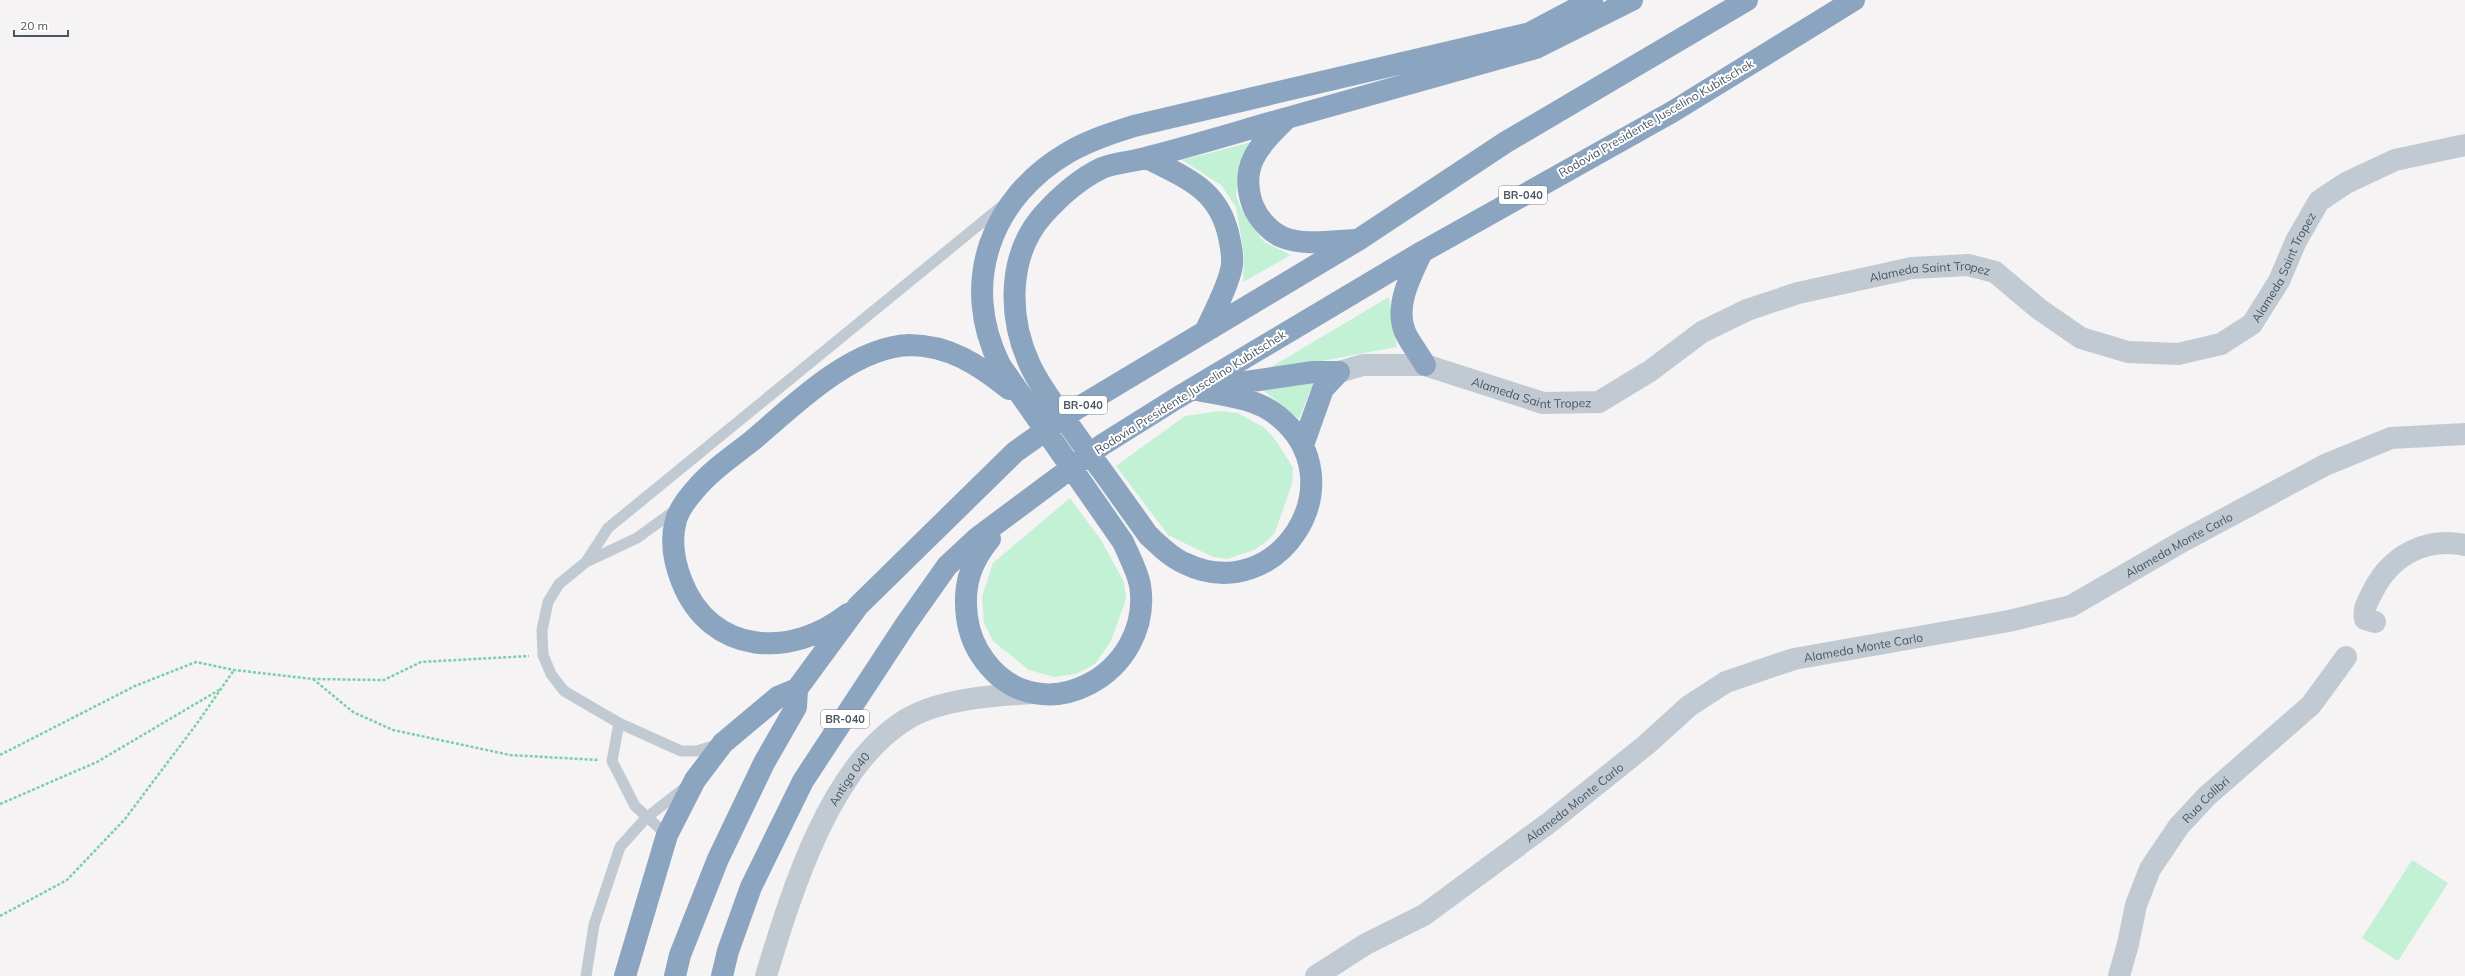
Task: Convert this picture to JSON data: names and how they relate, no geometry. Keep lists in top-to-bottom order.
{
  "streets": {
    "highway": ["Rodovia Presidente Juscelino Kubitschek", "BR-040"],
    "street": [
      "Alameda Saint Tropez",
      "Alameda Monte Carlo",
      "Antiga 040",
      "Rua Colibri"
    ]
  },
  "scale_bar": "20 m"
}
